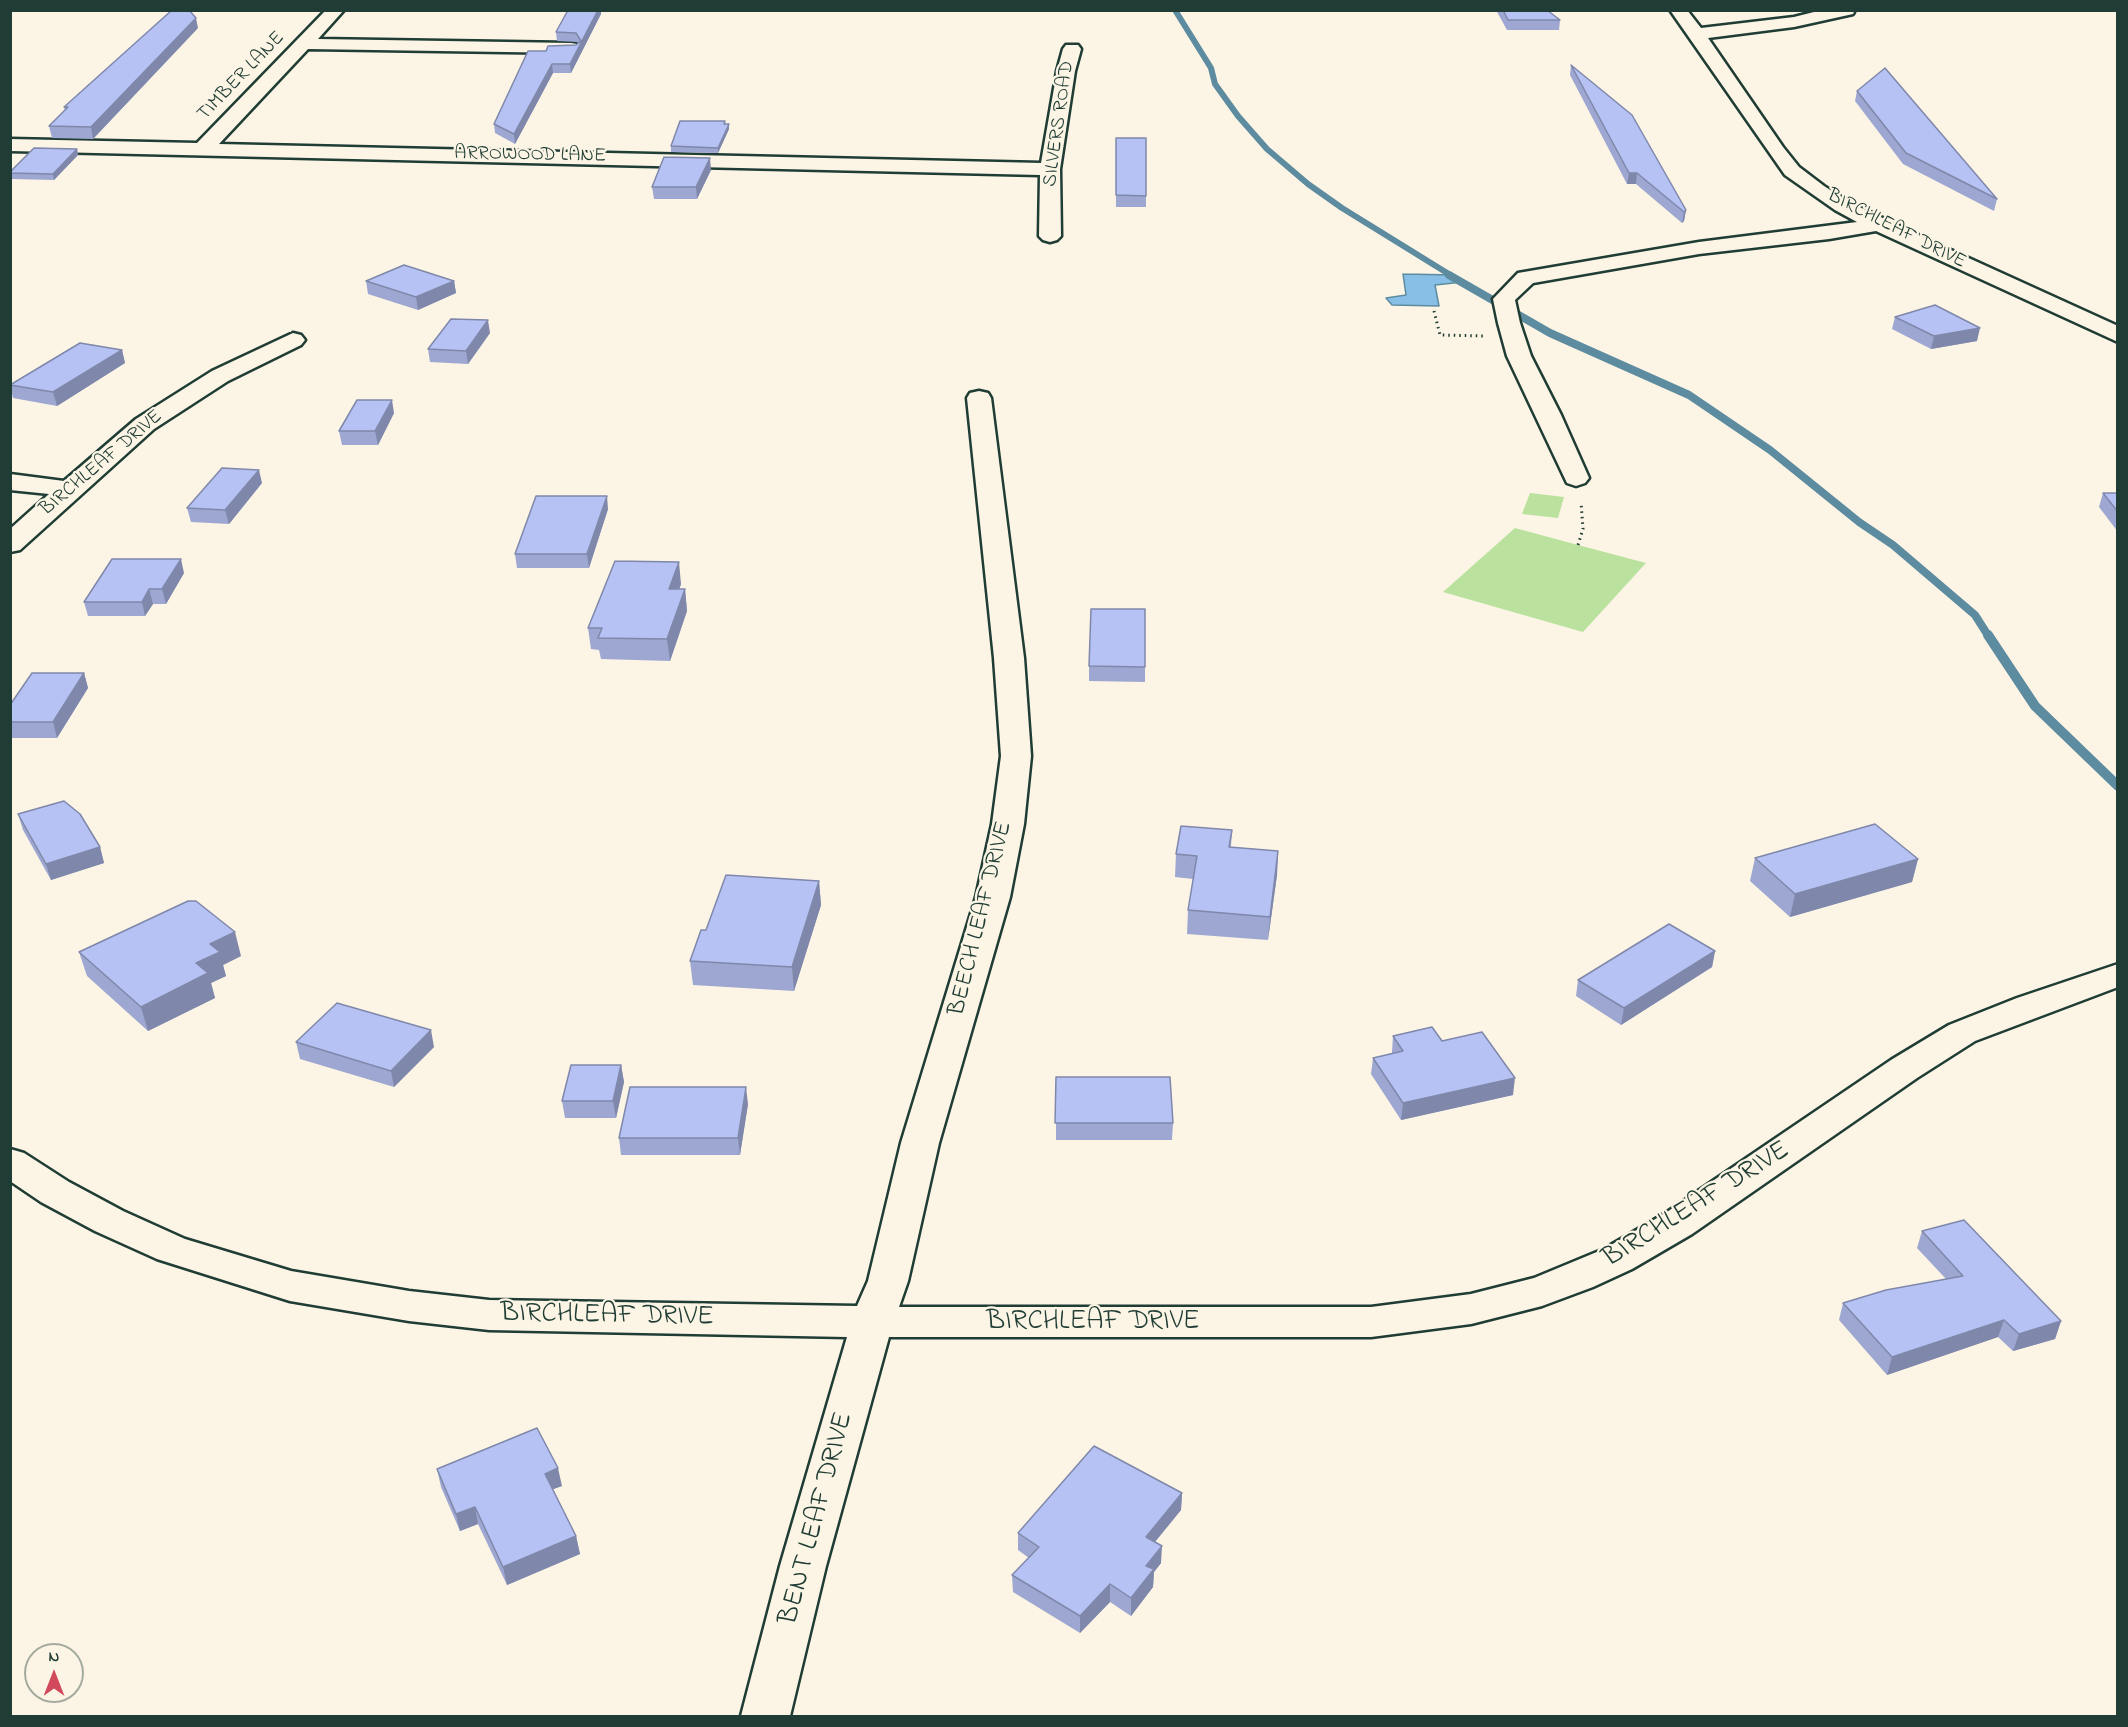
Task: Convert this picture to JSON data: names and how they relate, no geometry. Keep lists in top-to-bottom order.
{
  "streets": {
    "street": [
      "TIMBER LANE",
      "SILVERS ROAD",
      "ARROWOOD LANE",
      "BIRCHLEAF DRIVE",
      "BEECH LEAF DRIVE",
      "BENT LEAF DRIVE"
    ]
  },
  "crossings": [
    ["TIMBER LANE", "ARROWOOD LANE"],
    ["SILVERS ROAD", "ARROWOOD LANE"],
    ["BIRCHLEAF DRIVE", "BEECH LEAF DRIVE"],
    ["BIRCHLEAF DRIVE", "BENT LEAF DRIVE"],
    ["BEECH LEAF DRIVE", "BENT LEAF DRIVE"]
  ],
  "north": "top"
}
